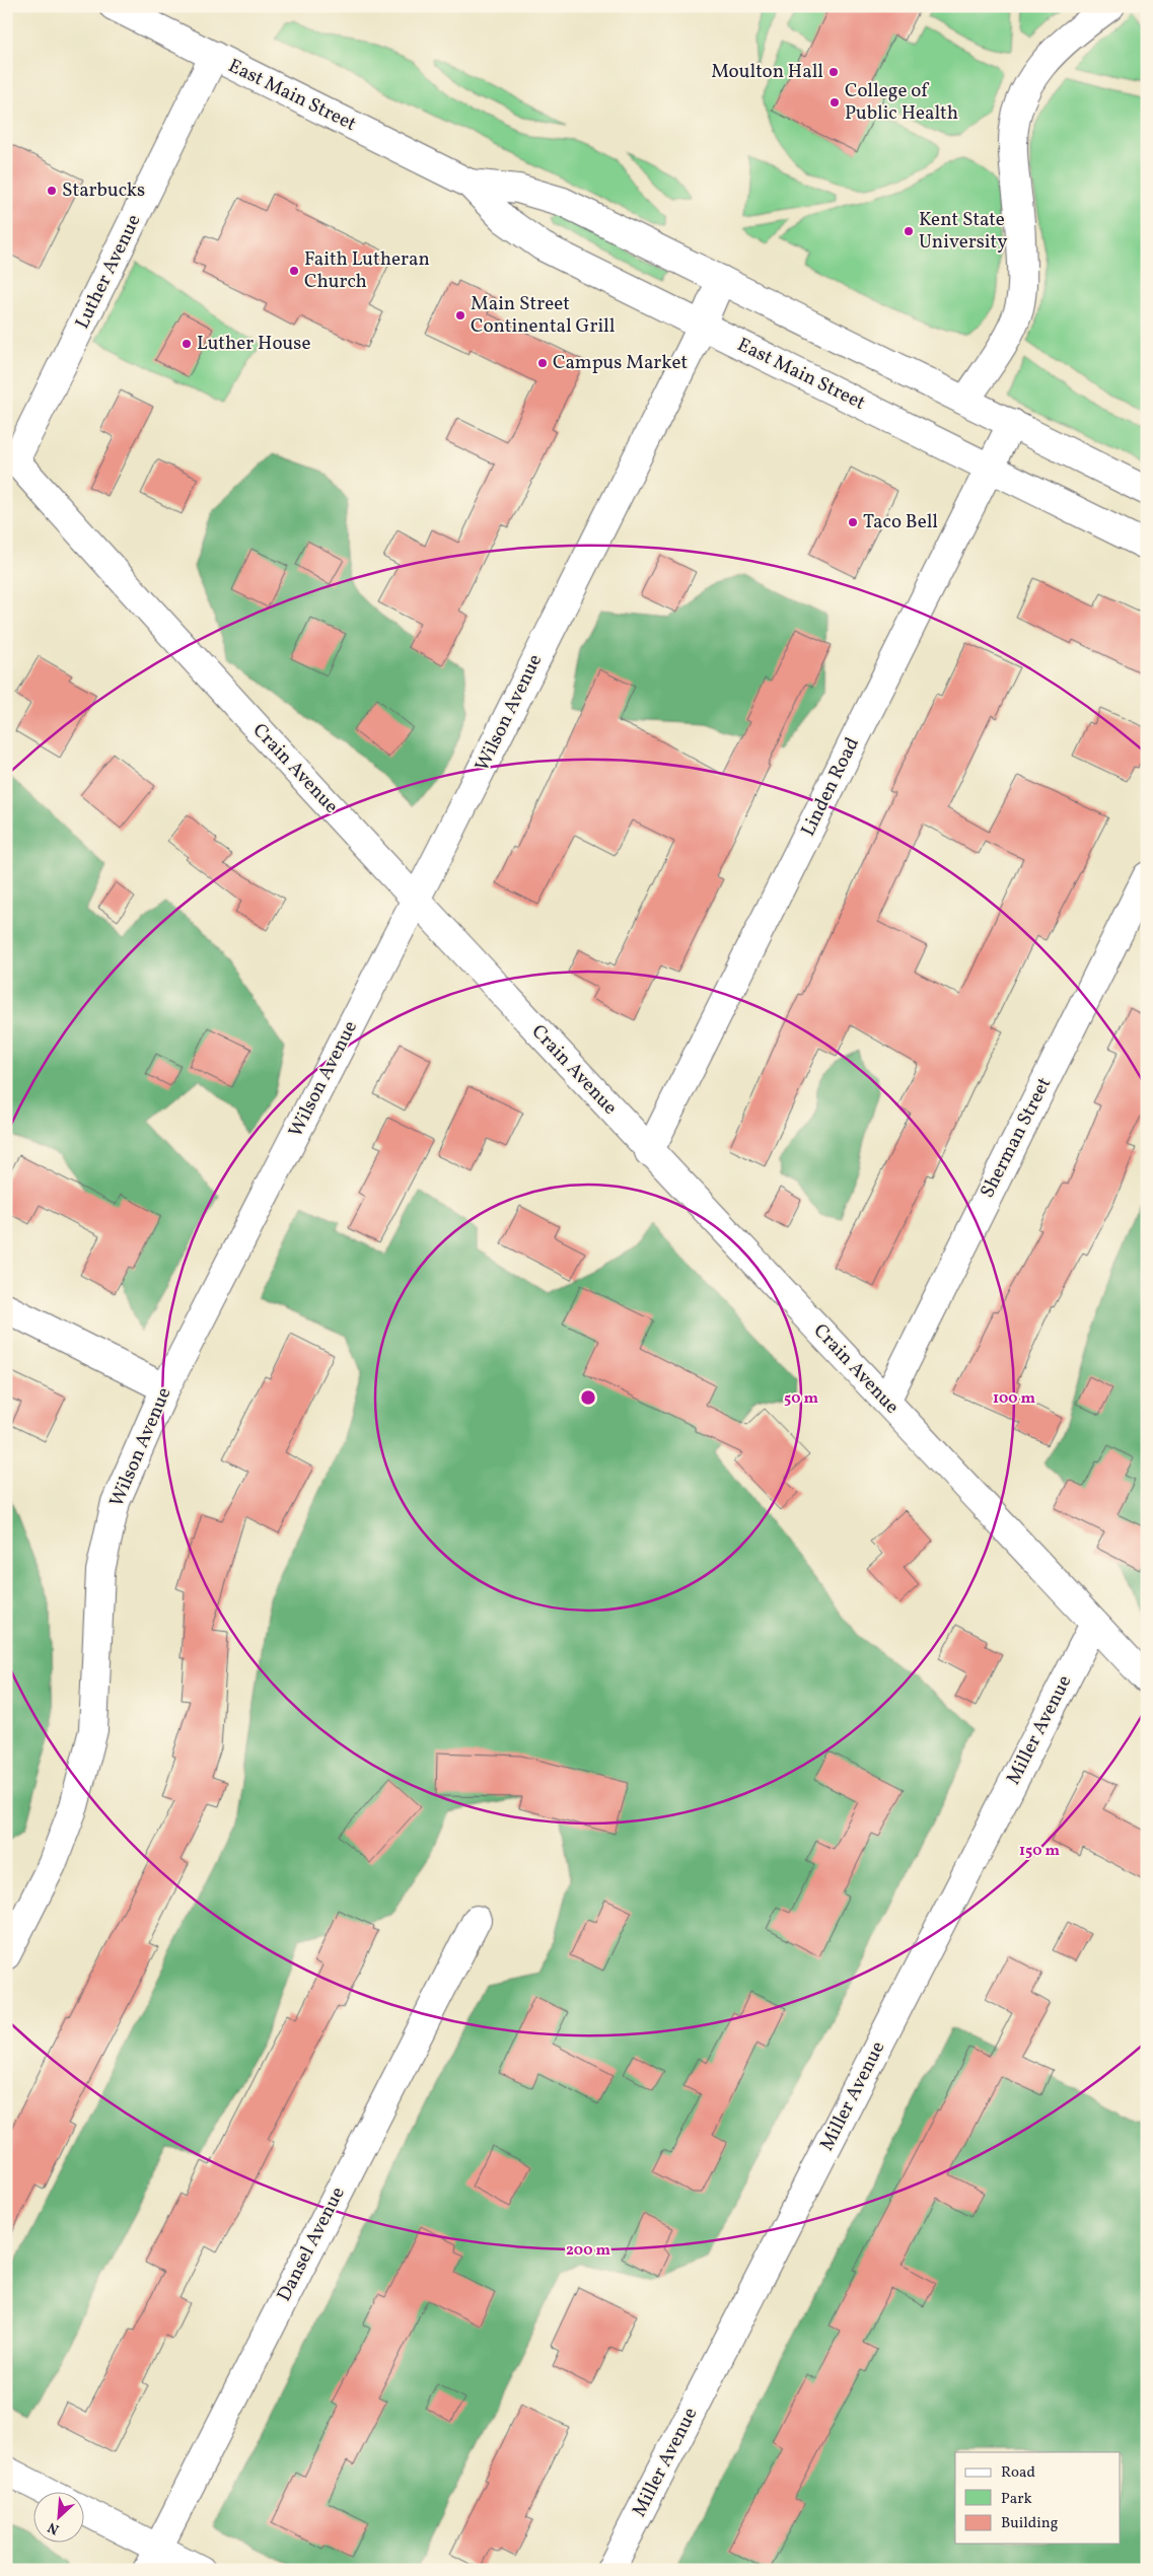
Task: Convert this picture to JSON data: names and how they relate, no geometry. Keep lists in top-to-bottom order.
{
  "streets": {
    "street": [
      "East Main Street",
      "Luther Avenue",
      "Wilson Avenue",
      "Crain Avenue",
      "Linden Road",
      "Sherman Street",
      "Miller Avenue",
      "Dansel Avenue"
    ]
  },
  "crossings": [
    ["East Main Street", "Luther Avenue"],
    ["East Main Street", "Wilson Avenue"],
    ["East Main Street", "Linden Road"],
    ["Luther Avenue", "Crain Avenue"],
    ["Wilson Avenue", "Crain Avenue"],
    ["Crain Avenue", "Linden Road"],
    ["Crain Avenue", "Sherman Street"],
    ["Crain Avenue", "Miller Avenue"]
  ],
  "places": [
    "Moulton Hall",
    "College of Public Health",
    "Starbucks",
    "Kent State University",
    "Faith Lutheran Church",
    "Main Street Continental Grill",
    "Luther House",
    "Campus Market",
    "Taco Bell"
  ],
  "legend": ["Road", "Park", "Building"],
  "north": "bottom left",
  "rings": [
    "50 m",
    "100 m",
    "150 m",
    "200 m"
  ]
}
